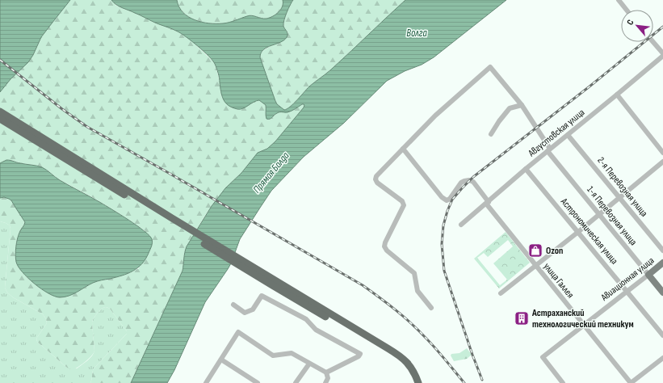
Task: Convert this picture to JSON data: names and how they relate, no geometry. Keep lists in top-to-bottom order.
{
  "streets": {
    "main road": ["1-я Перевозная улица", "Авиационная улица"],
    "street": [
      "Августовская улица",
      "2-я Перевозная улица",
      "Астрономическая улица",
      "улица Галлея"
    ]
  },
  "crossings": [
    ["Августовская улица", "2-я Перевозная улица"],
    ["Августовская улица", "1-я Перевозная улица"],
    ["Августовская улица", "Астрономическая улица"],
    ["Августовская улица", "улица Галлея"],
    ["1-я Перевозная улица", "Авиационная улица"],
    ["1-я Перевозная улица", "улица Галлея"],
    ["Астрономическая улица", "Авиационная улица"],
    ["Авиационная улица", "улица Галлея"]
  ],
  "water": ["Волга", "Прямая Болда"],
  "places": {
    "shop": ["Ozon"],
    "building": ["Астраханский технологический техникум"]
  },
  "north": "top left"
}
